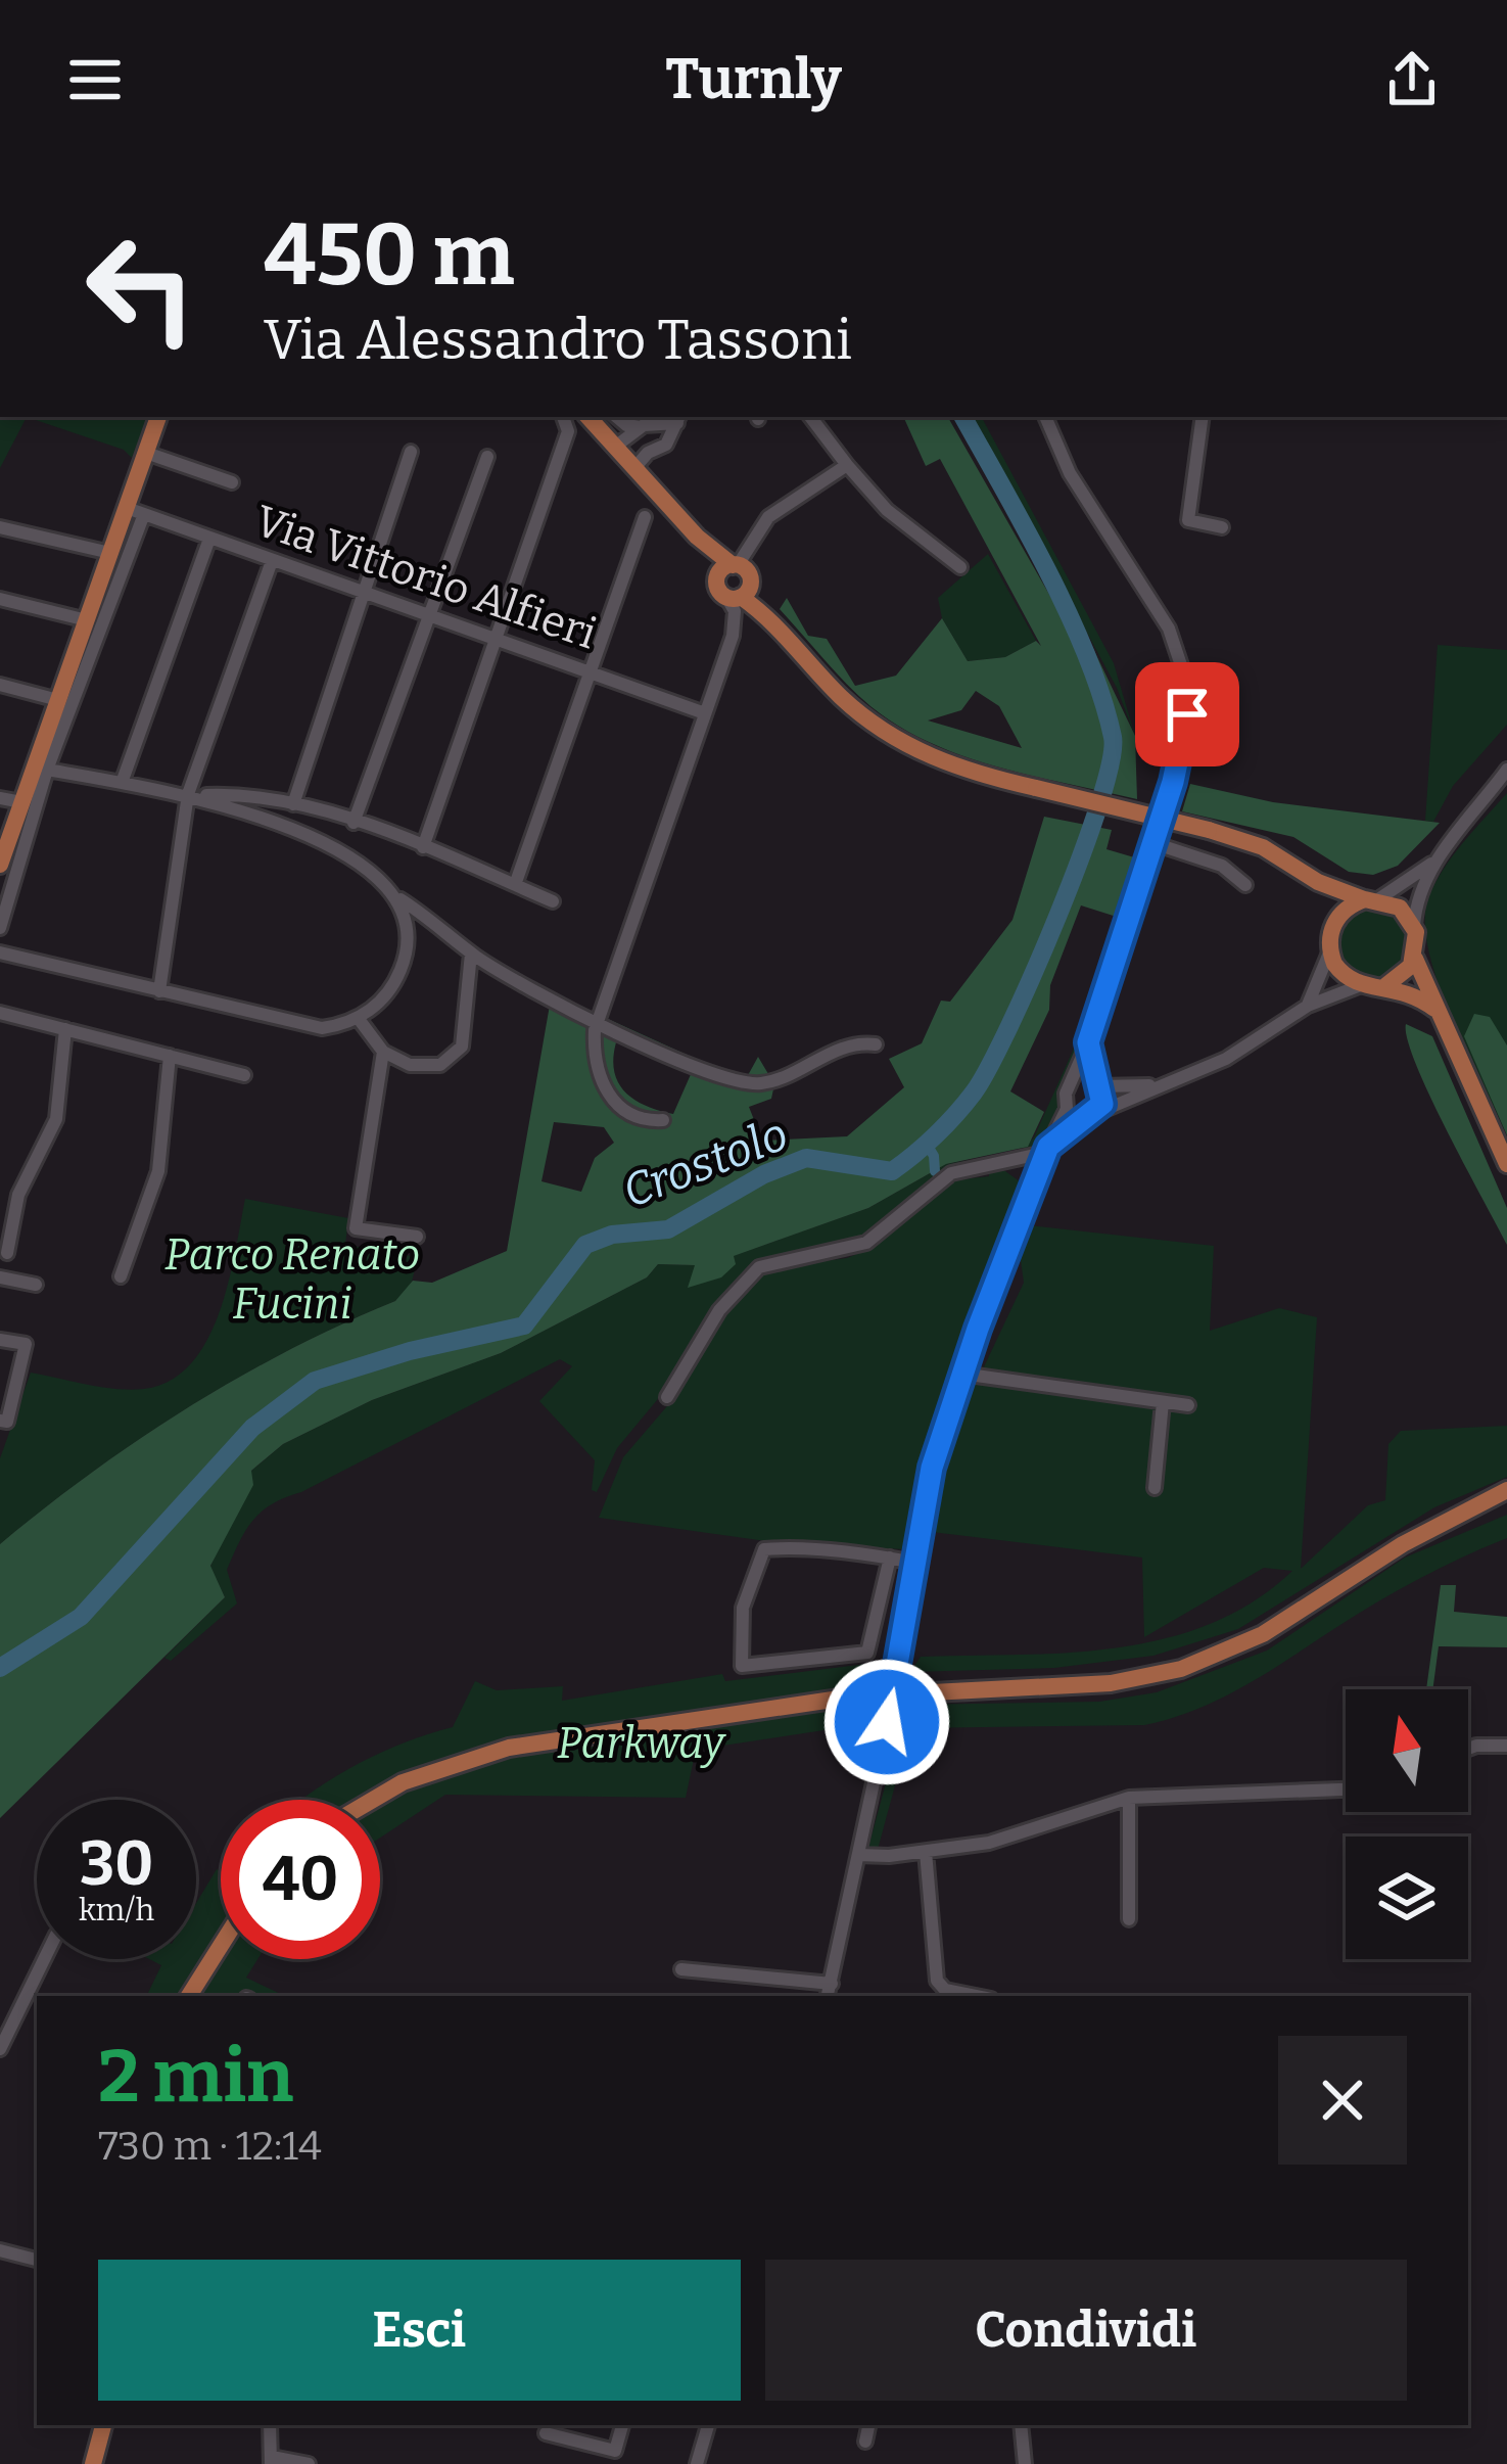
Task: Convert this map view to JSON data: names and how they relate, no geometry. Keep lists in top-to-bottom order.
{
  "streets": {
    "street": ["Via Vittorio Alfieri"]
  },
  "water": ["Crostolo"],
  "parks": ["Parco Renato Fucini", "Parkway"],
  "north": "top",
  "page": {
    "header": "Turnly",
    "turn": ["450 m", "Via Alessandro Tassoni"],
    "speed": "30 km/h",
    "limit": "40",
    "heading": ["2 min", "730 m · 12:14"],
    "buttons": ["Esci", "Condividi"]
  }
}
